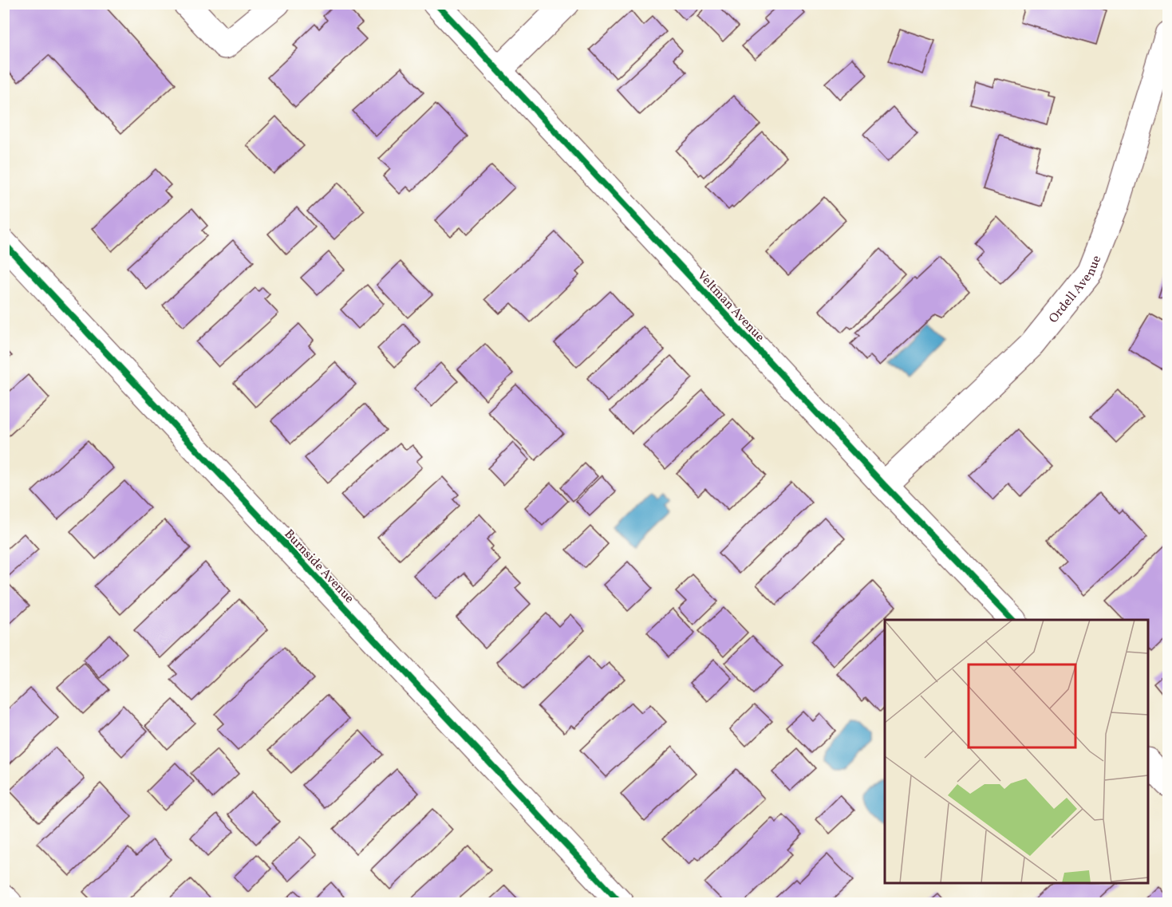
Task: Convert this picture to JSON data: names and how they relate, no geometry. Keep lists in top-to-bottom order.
{
  "streets": {
    "street": ["Ordell Avenue", "Veltman Avenue", "Burnside Avenue"]
  },
  "crossings": [
    ["Ordell Avenue", "Veltman Avenue"]
  ]
}
